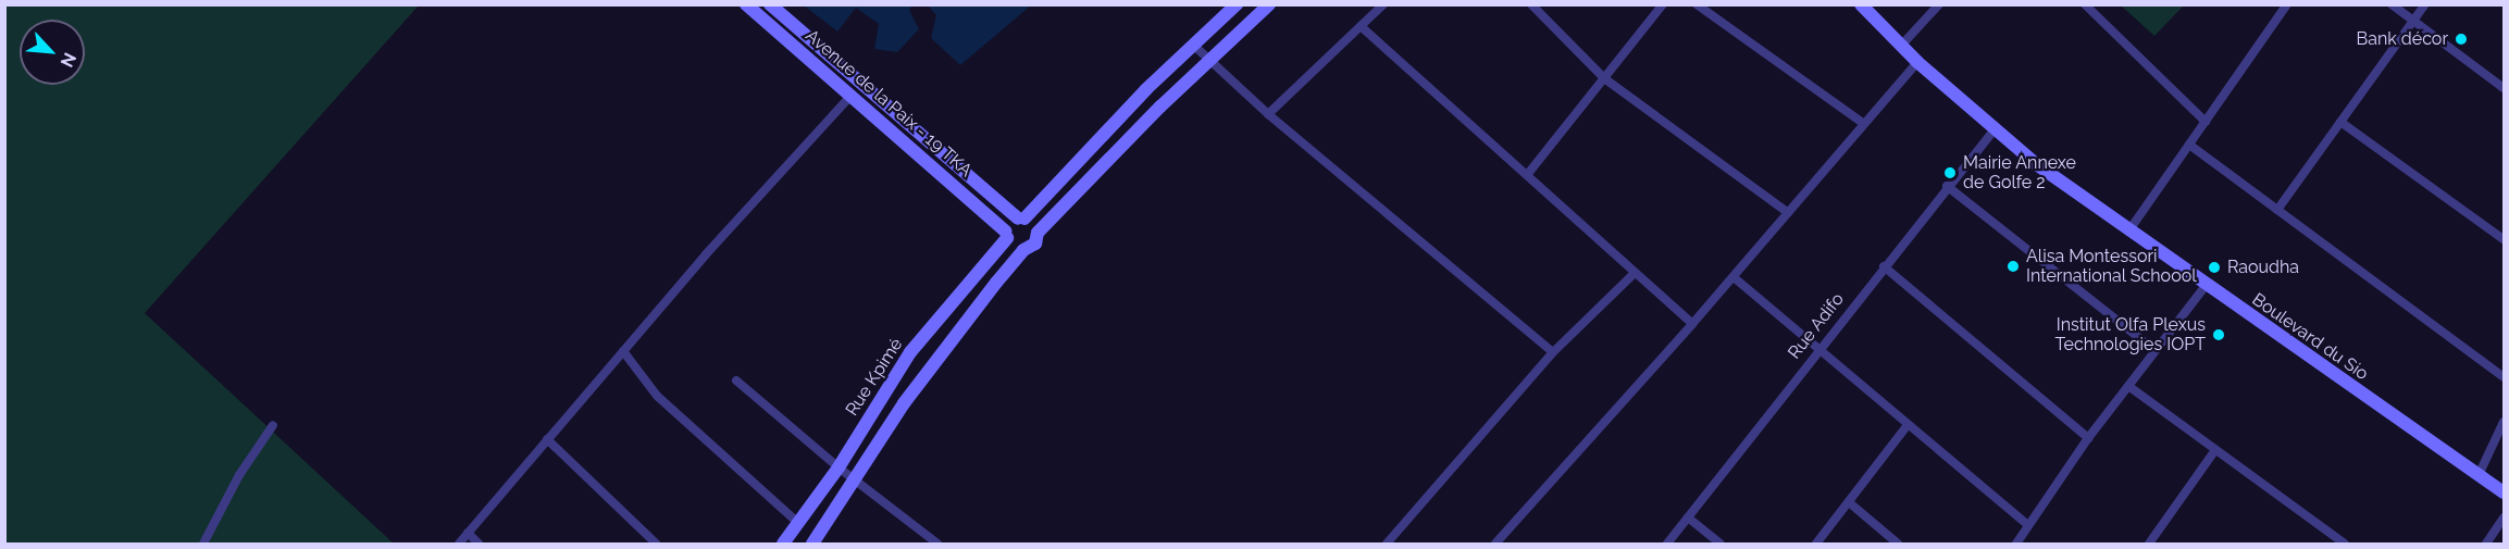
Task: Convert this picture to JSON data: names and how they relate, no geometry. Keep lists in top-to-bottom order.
{
  "streets": {
    "main road": ["Avenue de la Paix - 19 TKA", "Boulevard du Sio", "Rue Kpimé"],
    "street": ["Rue Adifo"]
  },
  "crossings": [
    ["Avenue de la Paix - 19 TKA", "Rue Kpimé"],
    ["Rue Adifo", "Boulevard du Sio"]
  ],
  "places": [
    "Bank décor",
    "Mairie Annexe de Golfe 2",
    "Alisa Montessori International Schoool",
    "Raoudha",
    "Institut Olfa Plexus Technologies IOPT"
  ],
  "north": "bottom right"
}
